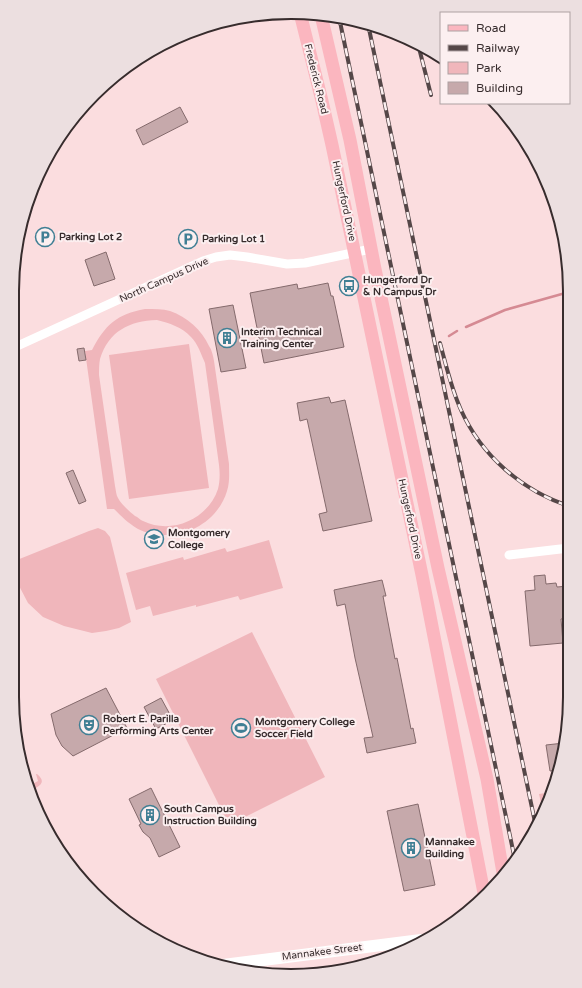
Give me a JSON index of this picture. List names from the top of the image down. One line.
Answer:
{"streets":{"main road":["Frederick Road","Hungerford Drive"],"street":["North Campus Drive","Mannakee Street"]},"crossings":[["Frederick Road","Hungerford Drive"],["Hungerford Drive","North Campus Drive"]],"places":{"parking":["Parking Lot 2","Parking Lot 1"],"bus stop":["Hungerford Dr & N Campus Dr"],"building":["Interim Technical Training Center","South Campus Instruction Building","Mannakee Building"],"school or university":["Montgomery College"],"theatre":["Robert E. Parilla Performing Arts Center"],"sports":["Montgomery College Soccer Field"]},"legend":["Road","Railway","Park","Building"]}
